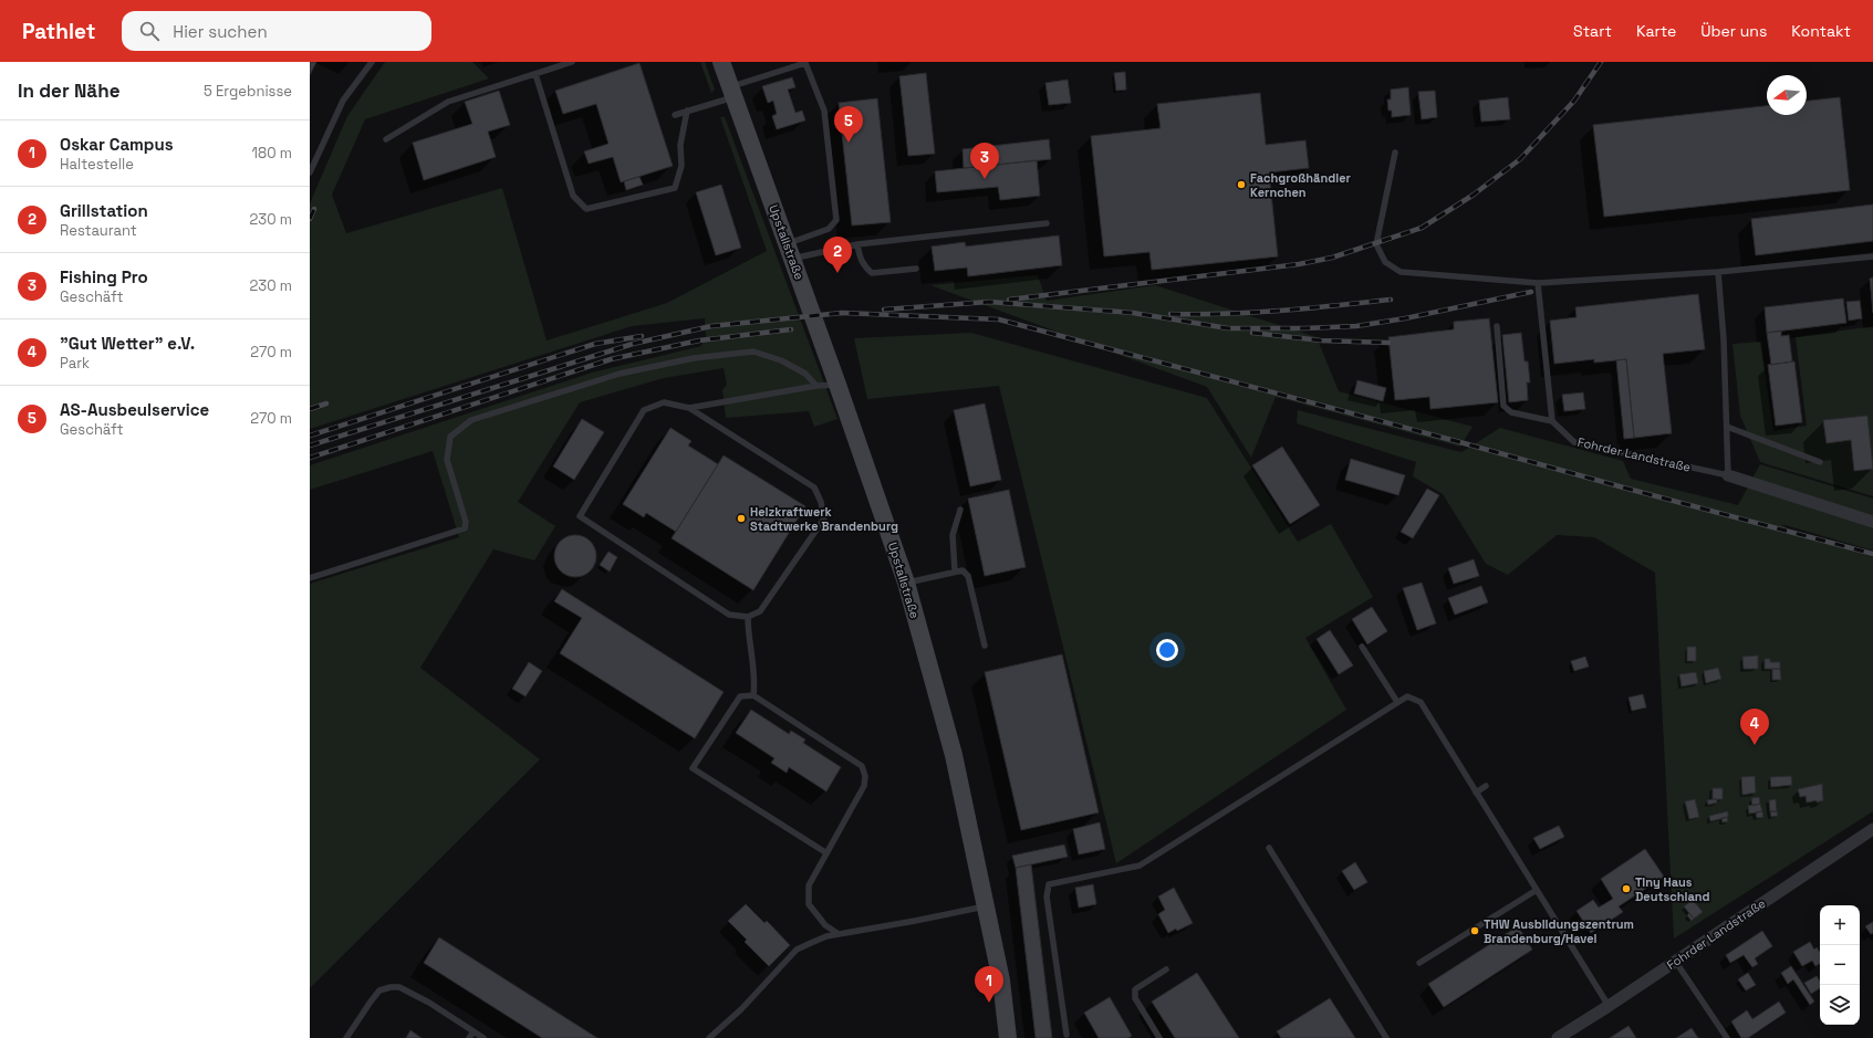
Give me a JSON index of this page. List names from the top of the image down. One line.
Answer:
{"streets":{"street":["Upstallstraße","Fohrder Landstraße"]},"places":["Fachgroßhändler Kernchen","Heizkraftwerk Stadtwerke Brandenburg","Tiny Haus Deutschland","THW Ausbildungszentrum Brandenburg/Havel"],"north":"left","page":{"header":"Pathlet","search":"Hier suchen","nav":["Start","Karte","Über uns","Kontakt"],"heading":["In der Nähe","5 Ergebnisse"],"pins":["5","3","2","4","1"],"list":[{"mark":"1","name":"Oskar Campus","note":"Haltestelle","value":"180 m"},{"mark":"2","name":"Grillstation","note":"Restaurant","value":"230 m"},{"mark":"3","name":"Fishing Pro","note":"Geschäft","value":"230 m"},{"mark":"4","name":"\"Gut Wetter\" e.V.","note":"Park","value":"270 m"},{"mark":"5","name":"AS-Ausbeulservice","note":"Geschäft","value":"270 m"}],"map_buttons":["+","−"]}}
